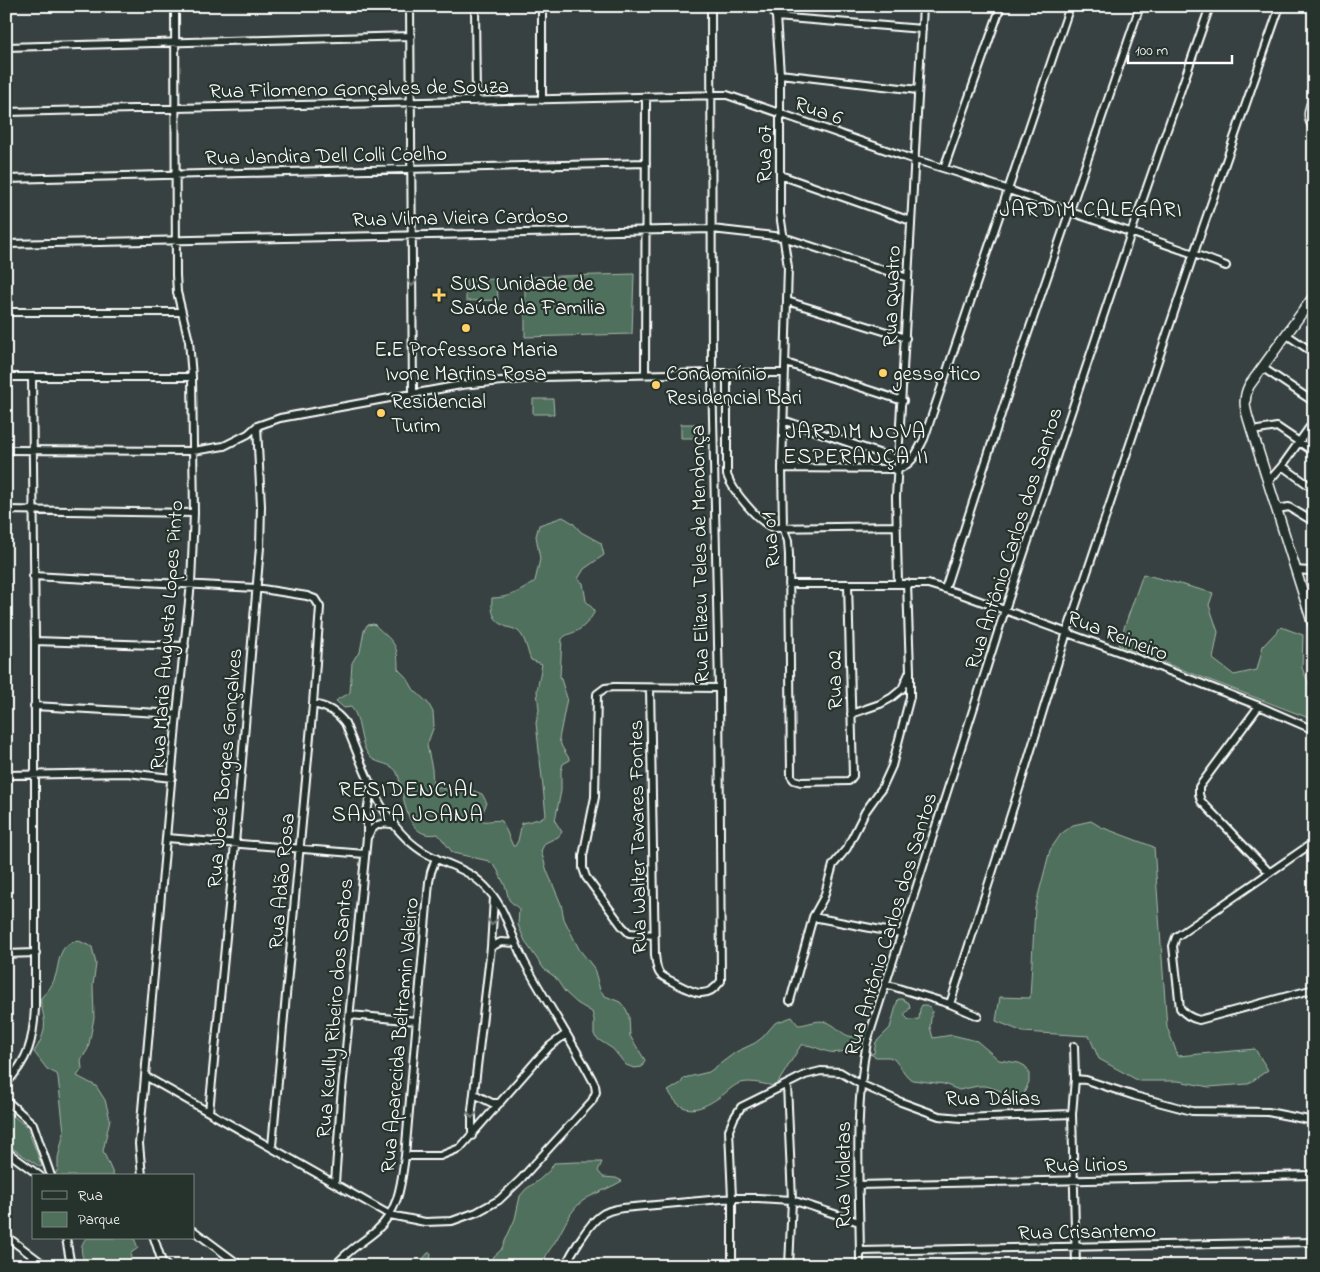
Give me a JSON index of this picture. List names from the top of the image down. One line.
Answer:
{"streets":{"street":["Rua Filomeno Gonçalves de Souza","Rua 6","Rua 07","Rua Jandira Dell Colli Coelho","Rua Vilma Vieira Cardoso","Rua Quatro","Rua Antônio Carlos dos Santos","Rua 01","Rua Elizeu Teles de Mendonça","Rua Maria Augusta Lopes Pinto","Rua Reineiro","Rua 02","Rua José Borges Gonçalves","Rua Walter Tavares Fontes","Rua Adão Rosa","Rua Keully Ribeiro dos Santos","Rua Aparecida Beltramin Valeiro","Rua Dálias","Rua Lirios","Rua Violetas","Rua Crisantemo"]},"crossings":[["Rua Filomeno Gonçalves de Souza","Rua 6"],["Rua Filomeno Gonçalves de Souza","Rua Elizeu Teles de Mendonça"],["Rua Filomeno Gonçalves de Souza","Rua Maria Augusta Lopes Pinto"],["Rua 6","Rua 07"],["Rua 6","Rua Quatro"],["Rua 6","Rua Antônio Carlos dos Santos"],["Rua 6","Rua Elizeu Teles de Mendonça"],["Rua 07","Rua Vilma Vieira Cardoso"],["Rua 07","Rua 01"],["Rua Jandira Dell Colli Coelho","Rua Maria Augusta Lopes Pinto"],["Rua Vilma Vieira Cardoso","Rua Quatro"],["Rua Vilma Vieira Cardoso","Rua Elizeu Teles de Mendonça"],["Rua Vilma Vieira Cardoso","Rua Maria Augusta Lopes Pinto"],["Rua Quatro","Rua Reineiro"],["Rua Antônio Carlos dos Santos","Rua Reineiro"],["Rua Antônio Carlos dos Santos","Rua Dálias"],["Rua Antônio Carlos dos Santos","Rua Violetas"],["Rua 01","Rua Reineiro"],["Rua 01","Rua 02"],["Rua Elizeu Teles de Mendonça","Rua Walter Tavares Fontes"],["Rua Reineiro","Rua 02"],["Rua José Borges Gonçalves","Rua Adão Rosa"],["Rua Dálias","Rua Violetas"],["Rua Lirios","Rua Violetas"],["Rua Violetas","Rua Crisantemo"]],"districts":["JARDIM CALEGARI","JARDIM NOVA ESPERANÇA II","RESIDENCIAL SANTA JOANA"],"places":{"health":["SUS Unidade de Saúde da Familia"],"other":["E.E Professora Maria Ivone Martins Rosa","gesso tico","Condomínio Residencial Bari","Residencial Turim"]},"legend":["Rua","Parque"],"scale_bar":"100 m"}
